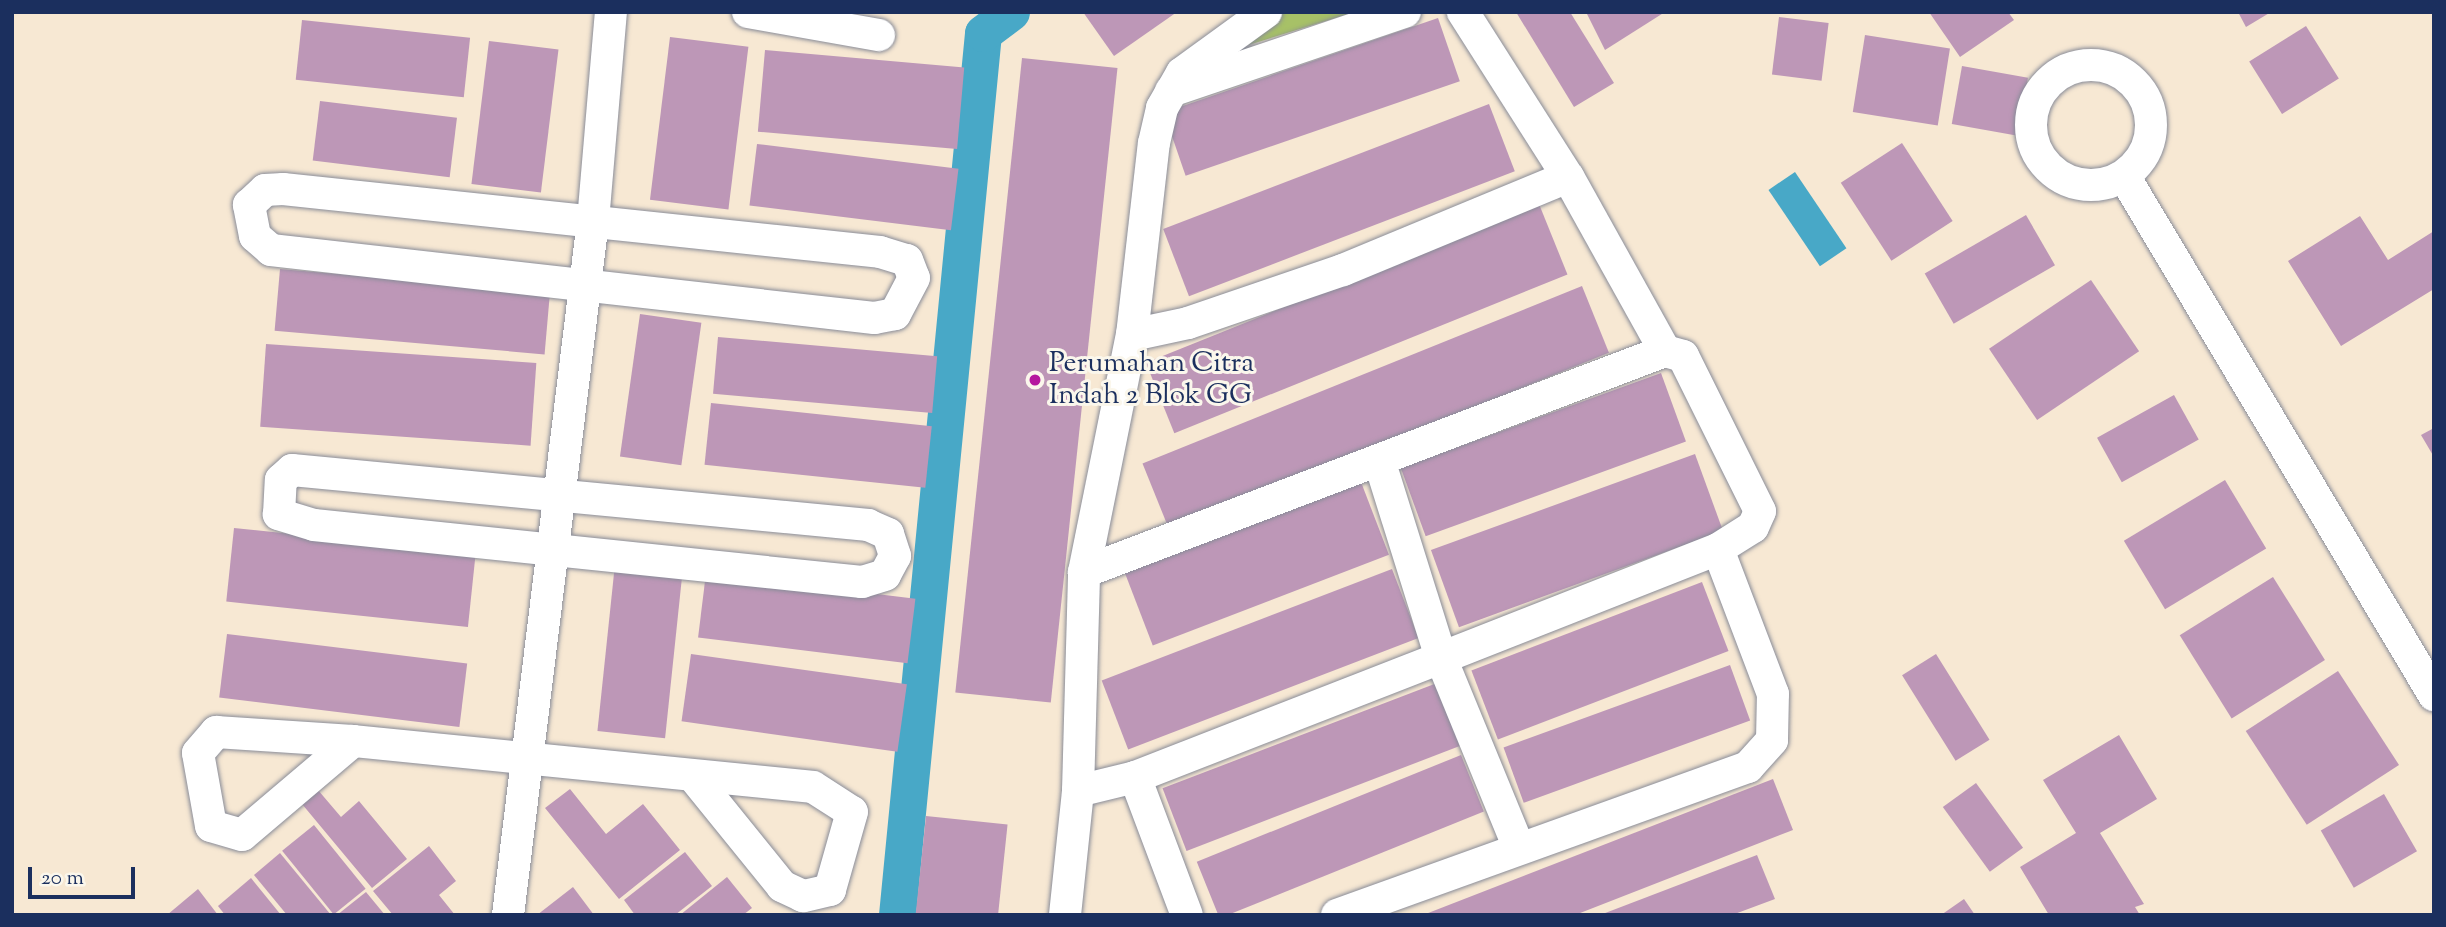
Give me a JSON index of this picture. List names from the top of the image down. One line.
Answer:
{"places":["Perumahan Citra Indah 2 Blok GG"],"scale_bar":"20 m"}
